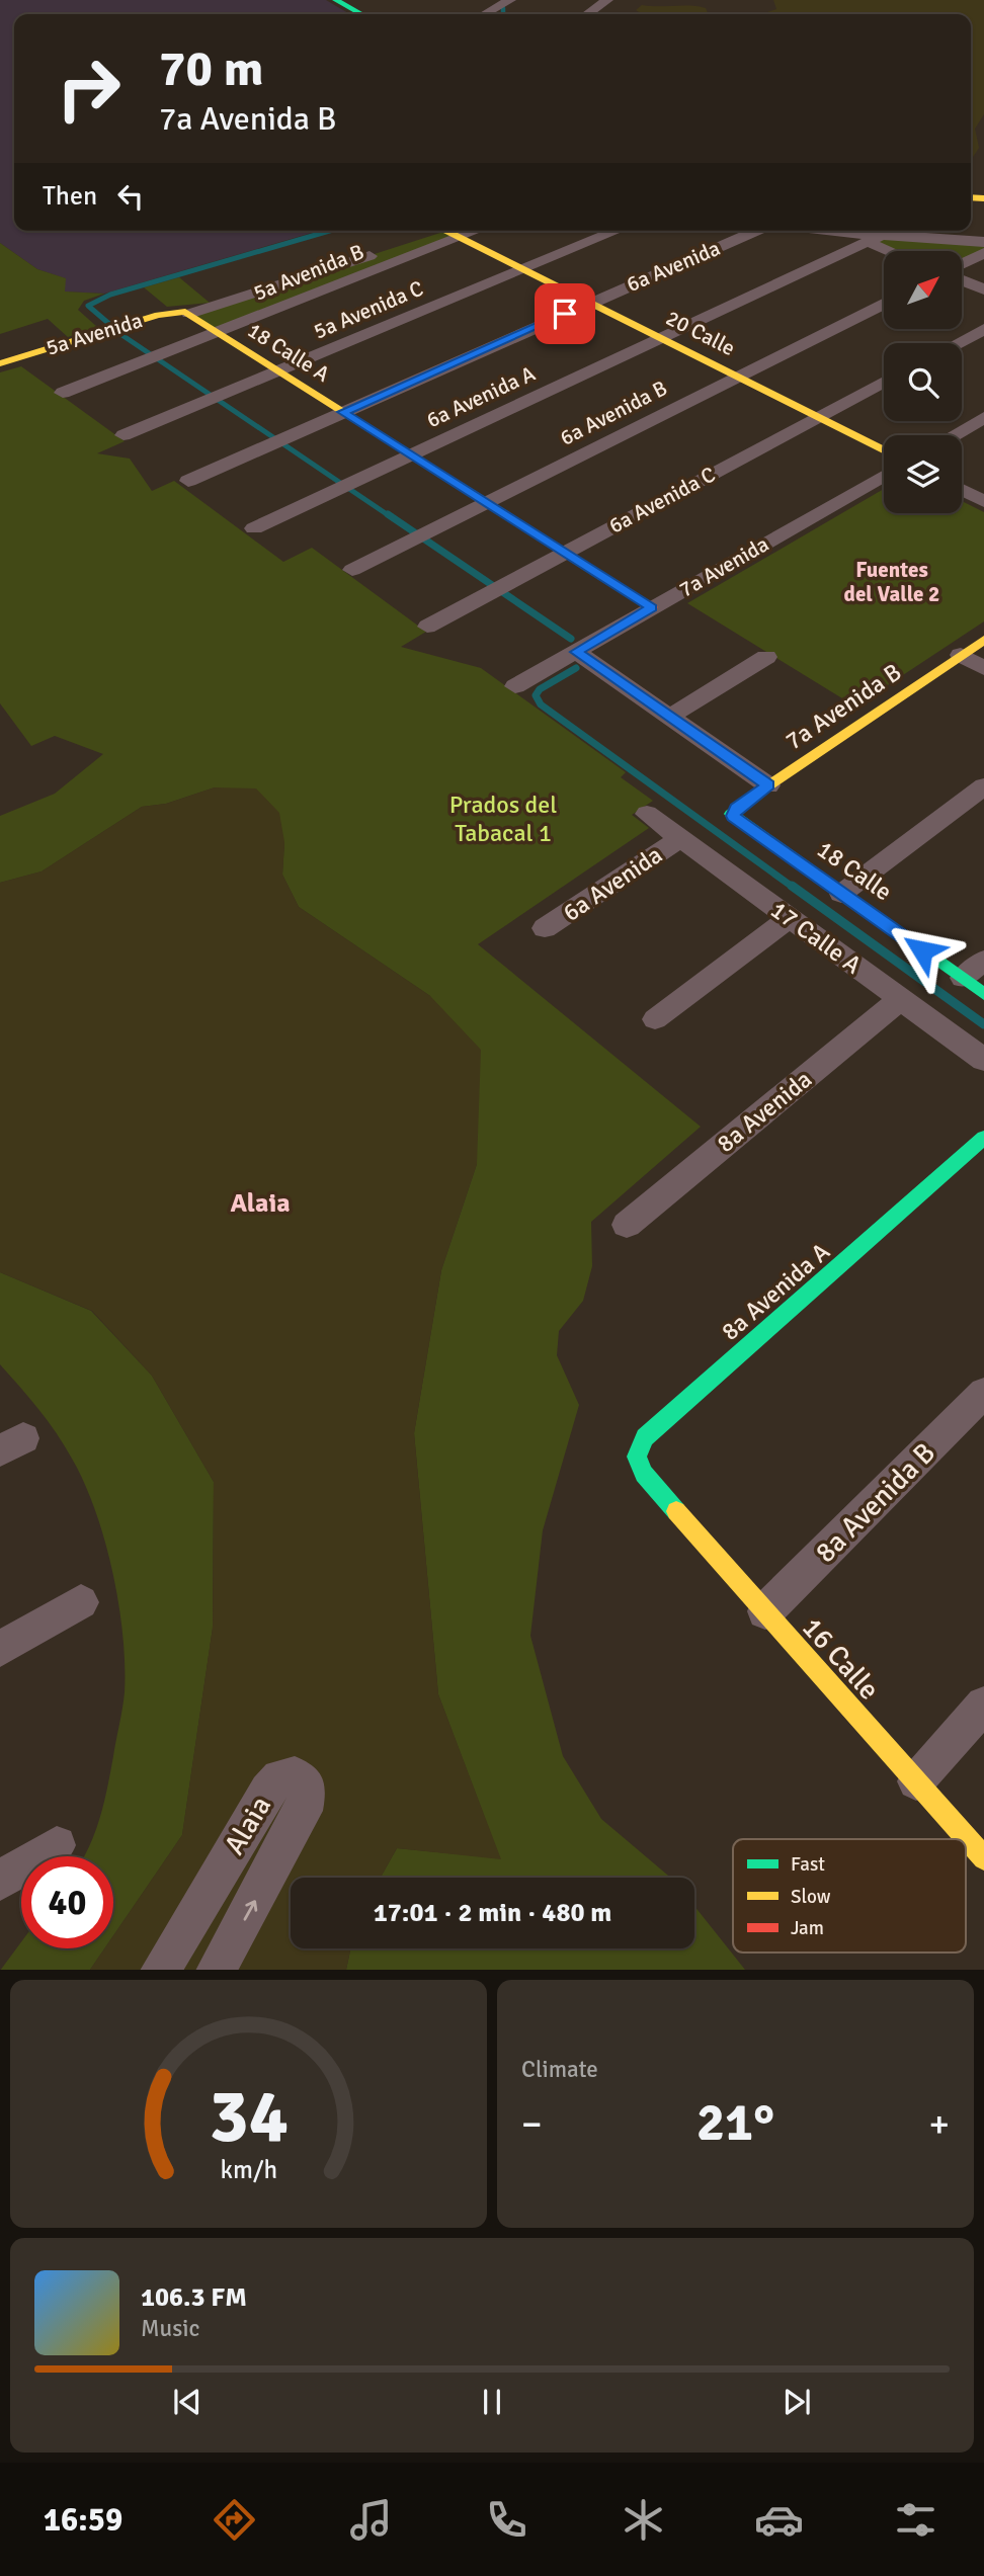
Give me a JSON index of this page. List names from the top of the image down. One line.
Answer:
{"streets":{"street":["6a Avenida","5a Avenida B","5a Avenida C","20 Calle","5a Avenida","18 Calle A","6a Avenida A","6a Avenida B","6a Avenida C","7a Avenida","7a Avenida B","18 Calle","17 Calle A","8a Avenida","8a Avenida A","8a Avenida B","16 Calle","Alaia"]},"crossings":[["6a Avenida","20 Calle"],["6a Avenida","18 Calle A"],["6a Avenida","17 Calle A"],["5a Avenida B","20 Calle"],["5a Avenida B","18 Calle A"],["5a Avenida C","20 Calle"],["5a Avenida C","18 Calle A"],["20 Calle","6a Avenida A"],["20 Calle","6a Avenida B"],["20 Calle","6a Avenida C"],["5a Avenida","18 Calle A"],["18 Calle A","6a Avenida A"],["18 Calle A","6a Avenida B"],["18 Calle A","6a Avenida C"],["18 Calle A","7a Avenida"],["7a Avenida B","18 Calle"],["17 Calle A","8a Avenida"],["8a Avenida A","16 Calle"],["8a Avenida B","16 Calle"]],"districts":["Fuentes del Valle 2","Alaia"],"parks":["Prados del Tabacal 1"],"legend":["Fast","Slow","Jam"],"north":"top right","page":{"turn":["70 m","7a Avenida B"],"then":"Then","limit":"40","trip":"17:01 · 2 min · 480 m","tile":"Climate","heat":["−","21°","+"],"song":["106.3 FM","Music"],"tabs":"16:59","gauge":["34","km/h"]}}
